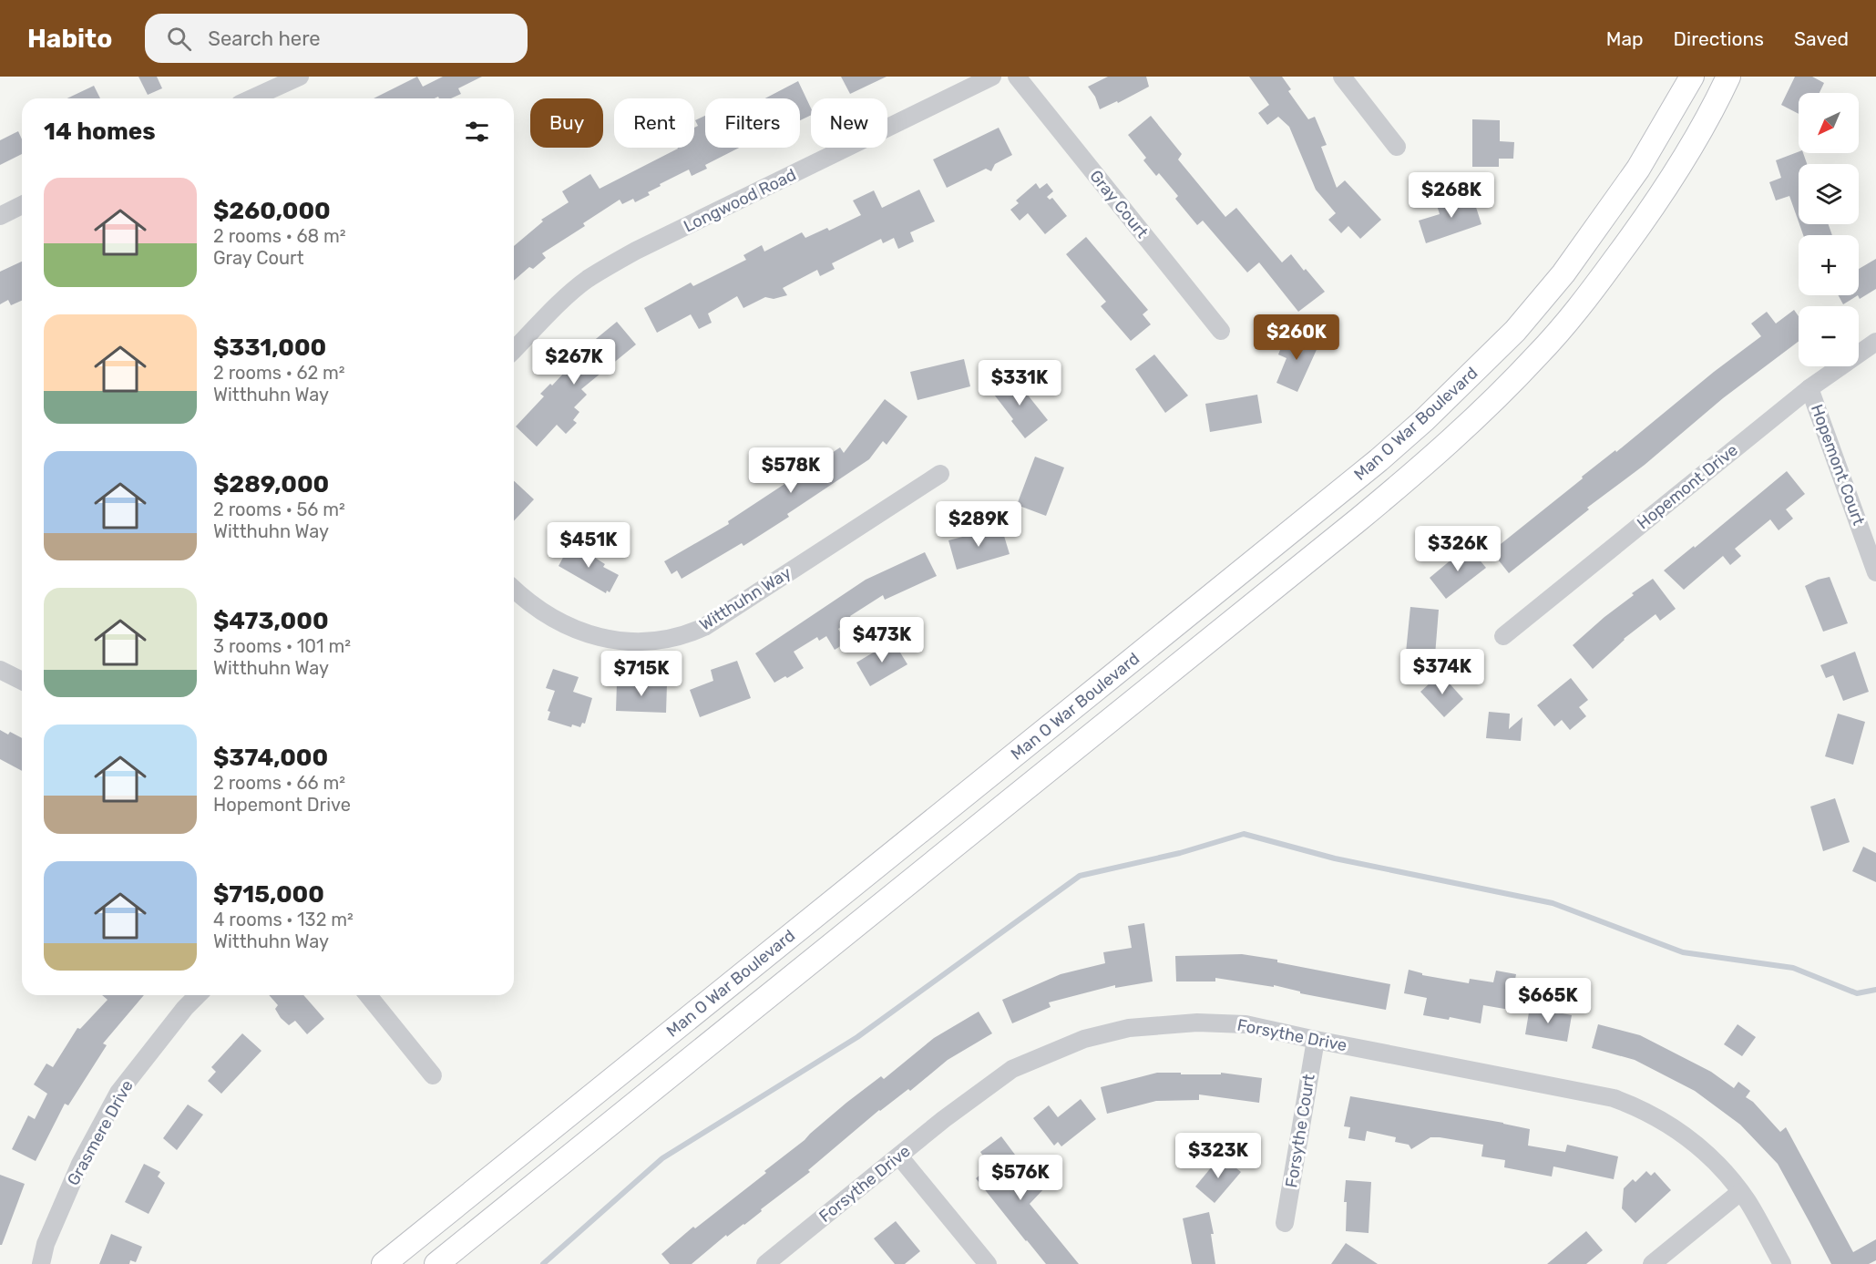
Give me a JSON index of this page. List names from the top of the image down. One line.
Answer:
{"streets":{"main road":["Man O War Boulevard"],"street":["Longwood Road","Gray Court","Hopemont Court","Hopemont Drive","Witthuhn Way","Forsythe Drive","Forsythe Court","Grasmere Drive"]},"crossings":[["Hopemont Court","Hopemont Drive"],["Forsythe Drive","Forsythe Court"]],"north":"bottom left","page":{"header":"Habito","search":"Search here","nav":["Map","Directions","Saved"],"map_buttons":["+","−"],"chip":["Buy","Rent","Filters","New"],"heading":"14 homes","list":[{"name":"$260,000","note":"2 rooms · 68 m² · Gray Court"},{"name":"$331,000","note":"2 rooms · 62 m² · Witthuhn Way"},{"name":"$289,000","note":"2 rooms · 56 m² · Witthuhn Way"},{"name":"$473,000","note":"3 rooms · 101 m² · Witthuhn Way"},{"name":"$374,000","note":"2 rooms · 66 m² · Hopemont Drive"},{"name":"$715,000","note":"4 rooms · 132 m² · Witthuhn Way"}],"price":["$268K","$260K","$267K","$331K","$578K","$289K","$451K","$326K","$473K","$374K","$715K","$665K","$323K","$576K"]}}
